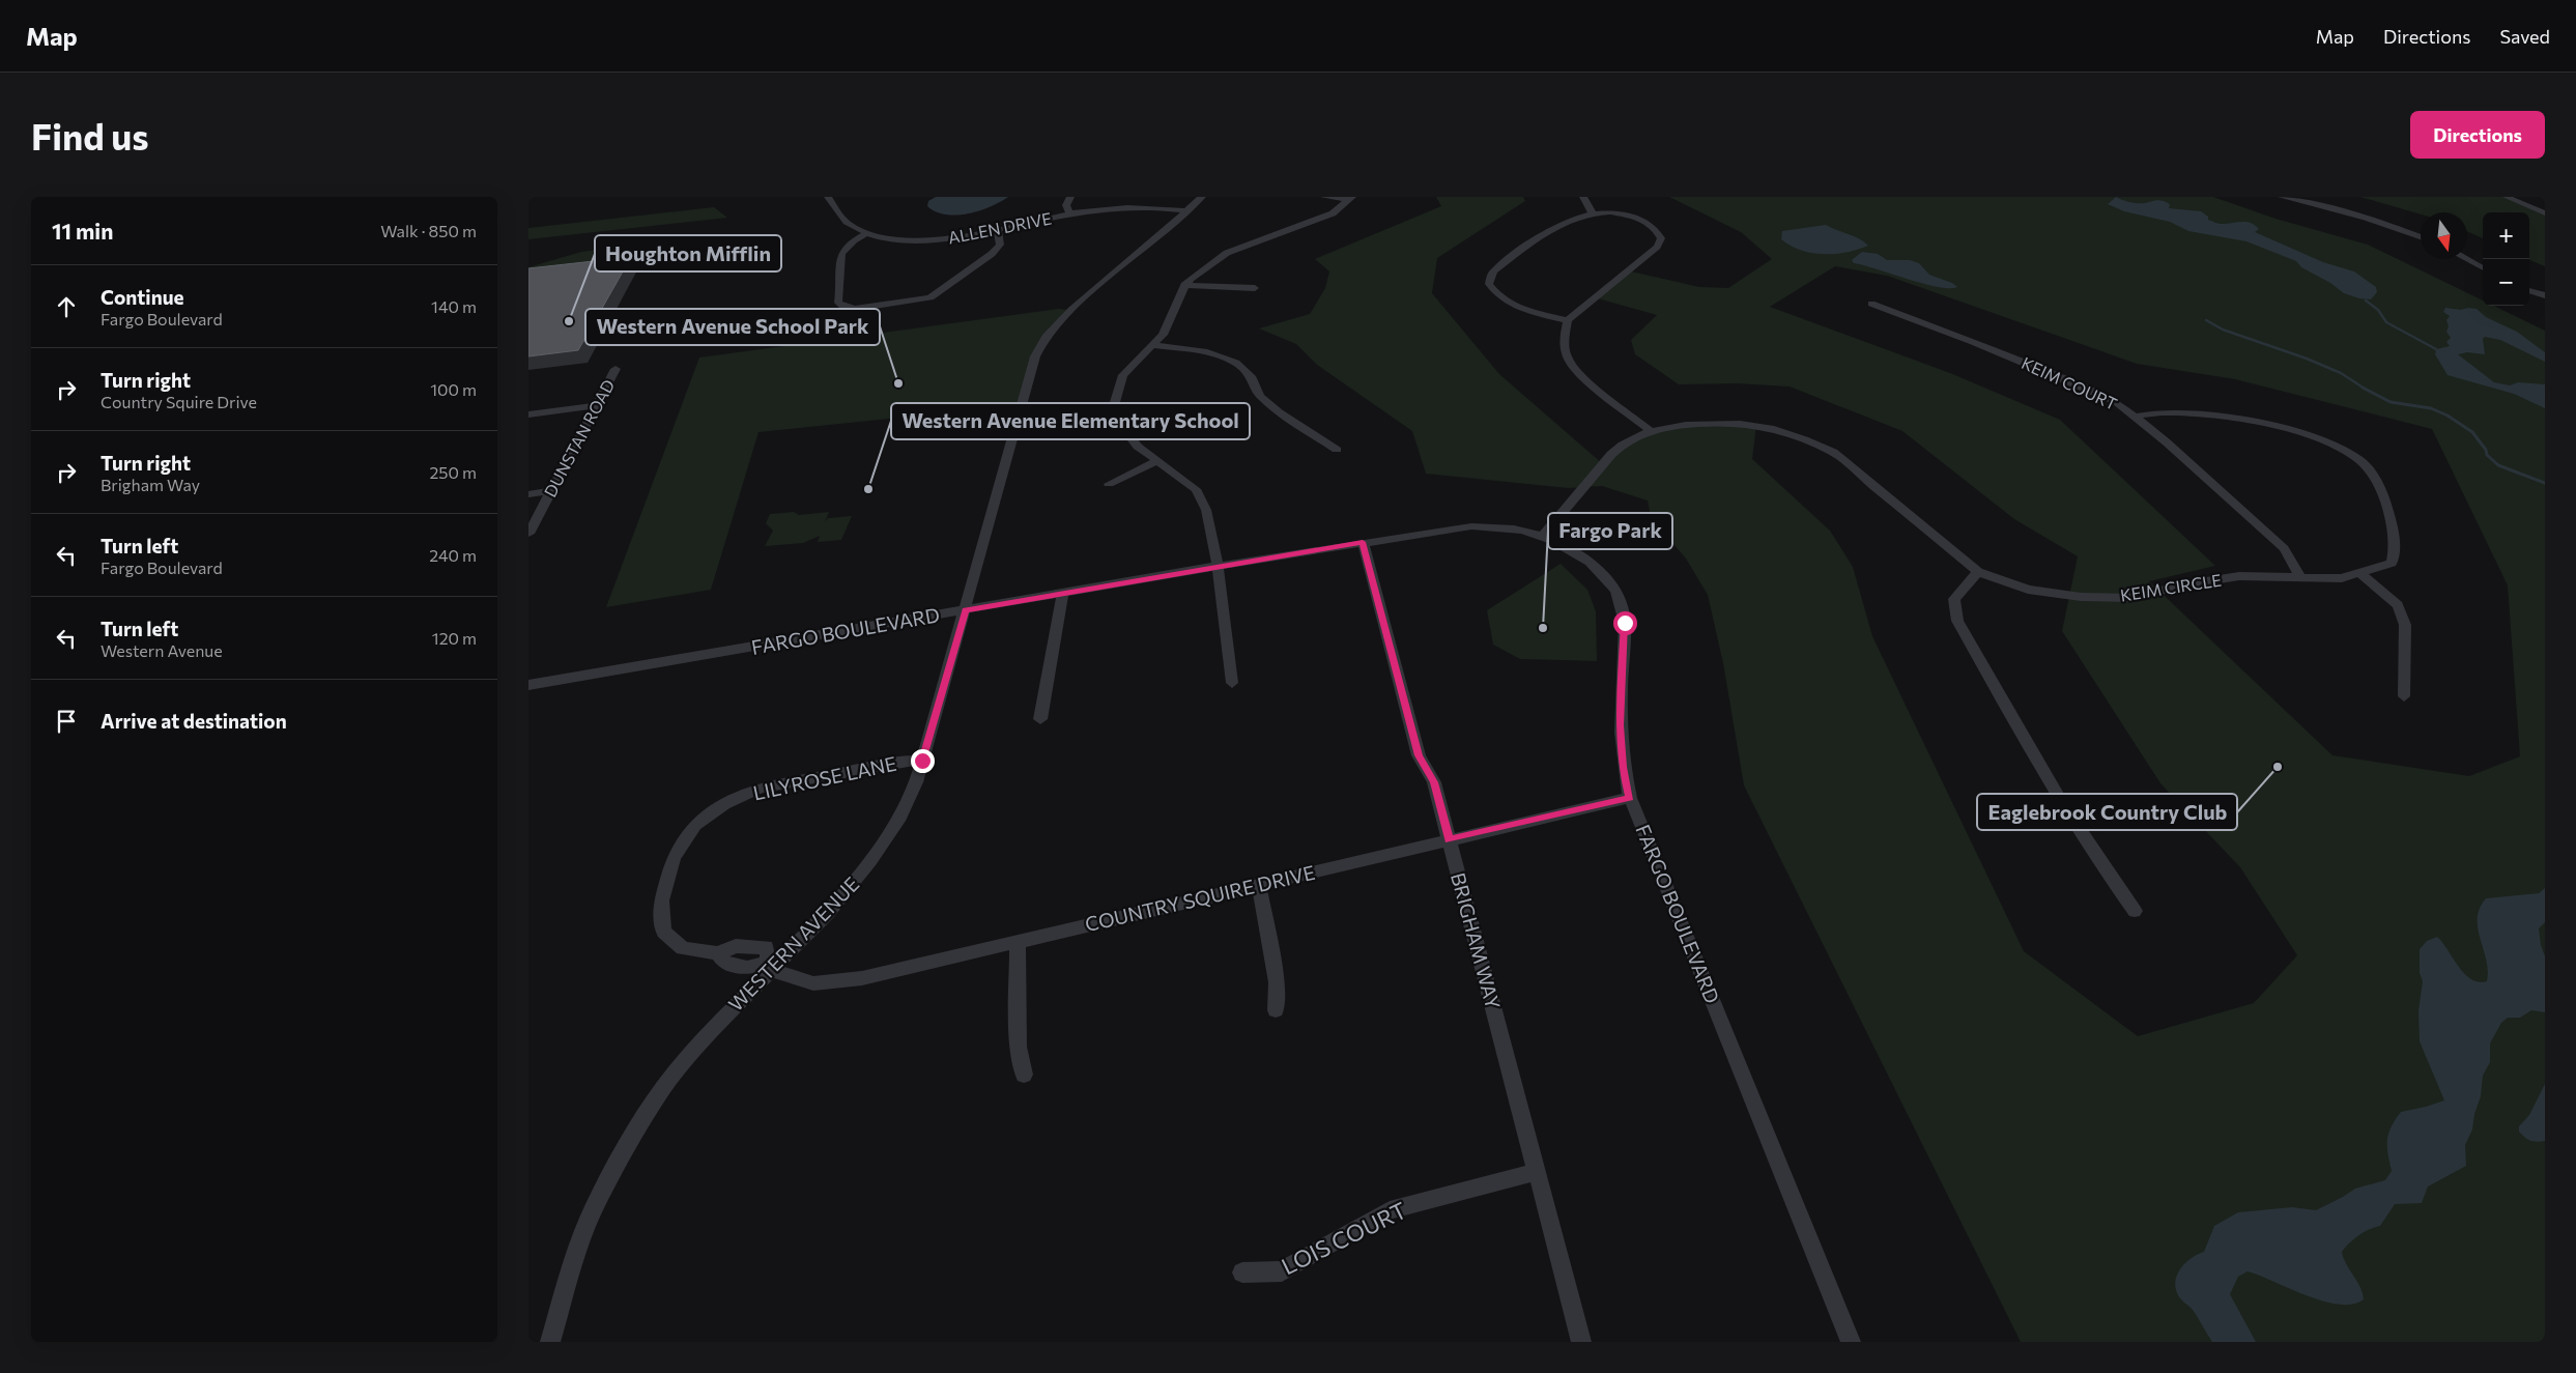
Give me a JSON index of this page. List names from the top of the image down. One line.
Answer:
{"streets":{"street":["ALLEN DRIVE","KEIM COURT","DUNSTAN ROAD","KEIM CIRCLE","FARGO BOULEVARD","LILYROSE LANE","COUNTRY SQUIRE DRIVE","BRIGHAM WAY","WESTERN AVENUE","LOIS COURT"]},"crossings":[["ALLEN DRIVE","WESTERN AVENUE"],["KEIM COURT","KEIM CIRCLE"],["KEIM CIRCLE","FARGO BOULEVARD"],["FARGO BOULEVARD","COUNTRY SQUIRE DRIVE"],["FARGO BOULEVARD","BRIGHAM WAY"],["FARGO BOULEVARD","WESTERN AVENUE"],["LILYROSE LANE","WESTERN AVENUE"],["COUNTRY SQUIRE DRIVE","BRIGHAM WAY"],["COUNTRY SQUIRE DRIVE","WESTERN AVENUE"],["BRIGHAM WAY","LOIS COURT"]],"places":["Houghton Mifflin","Western Avenue School Park","Western Avenue Elementary School","Fargo Park","Eaglebrook Country Club"],"north":"bottom","page":{"header":"Map","nav":["Map","Directions","Saved"],"buttons":"Directions","title":"Find us","heading":["11 min","Walk · 850 m"],"map_buttons":["+","−"],"list":[["Continue","Fargo Boulevard","140 m"],["Turn right","Country Squire Drive","100 m"],["Turn right","Brigham Way","250 m"],["Turn left","Fargo Boulevard","240 m"],["Turn left","Western Avenue","120 m"],"Arrive at destination"]}}
